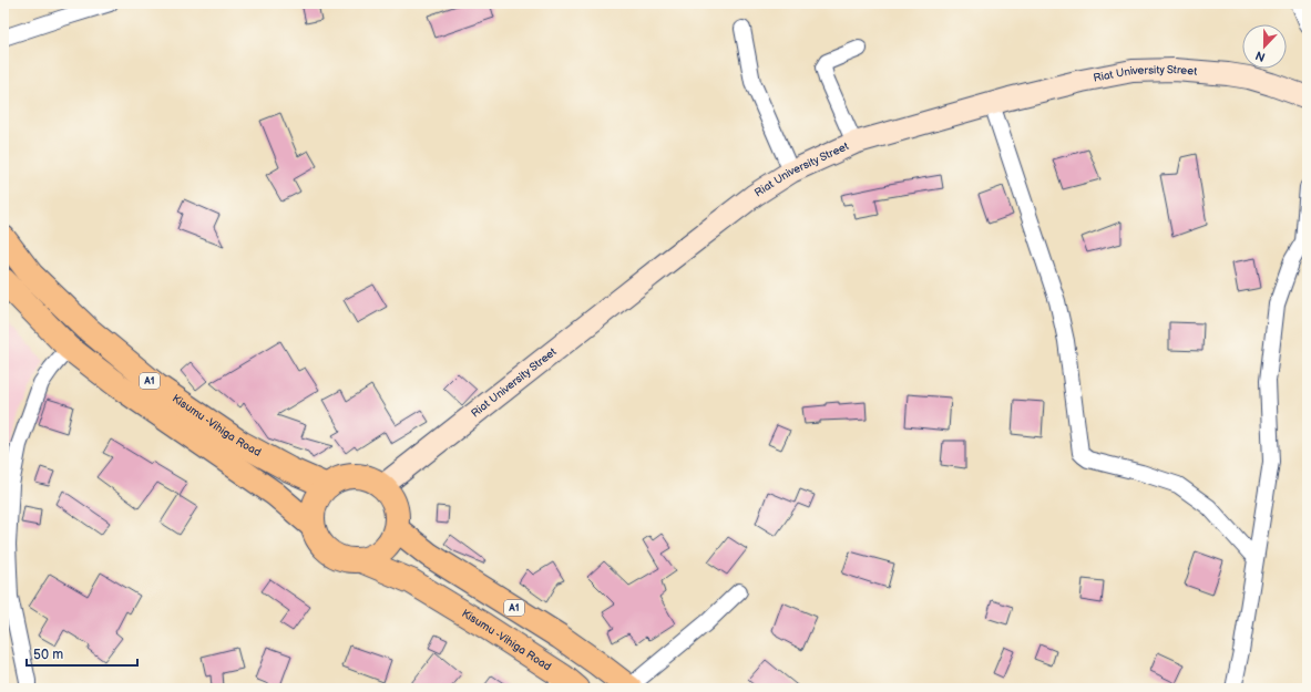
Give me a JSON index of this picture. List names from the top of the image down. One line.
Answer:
{"streets":{"highway":["A1","Kisumu -Vihiga Road"],"street":["Riat University Street"]},"crossings":[["Riat University Street","A1"],["Riat University Street","Kisumu -Vihiga Road"],["A1","Kisumu -Vihiga Road"]],"scale_bar":"50 m","north":"bottom"}
